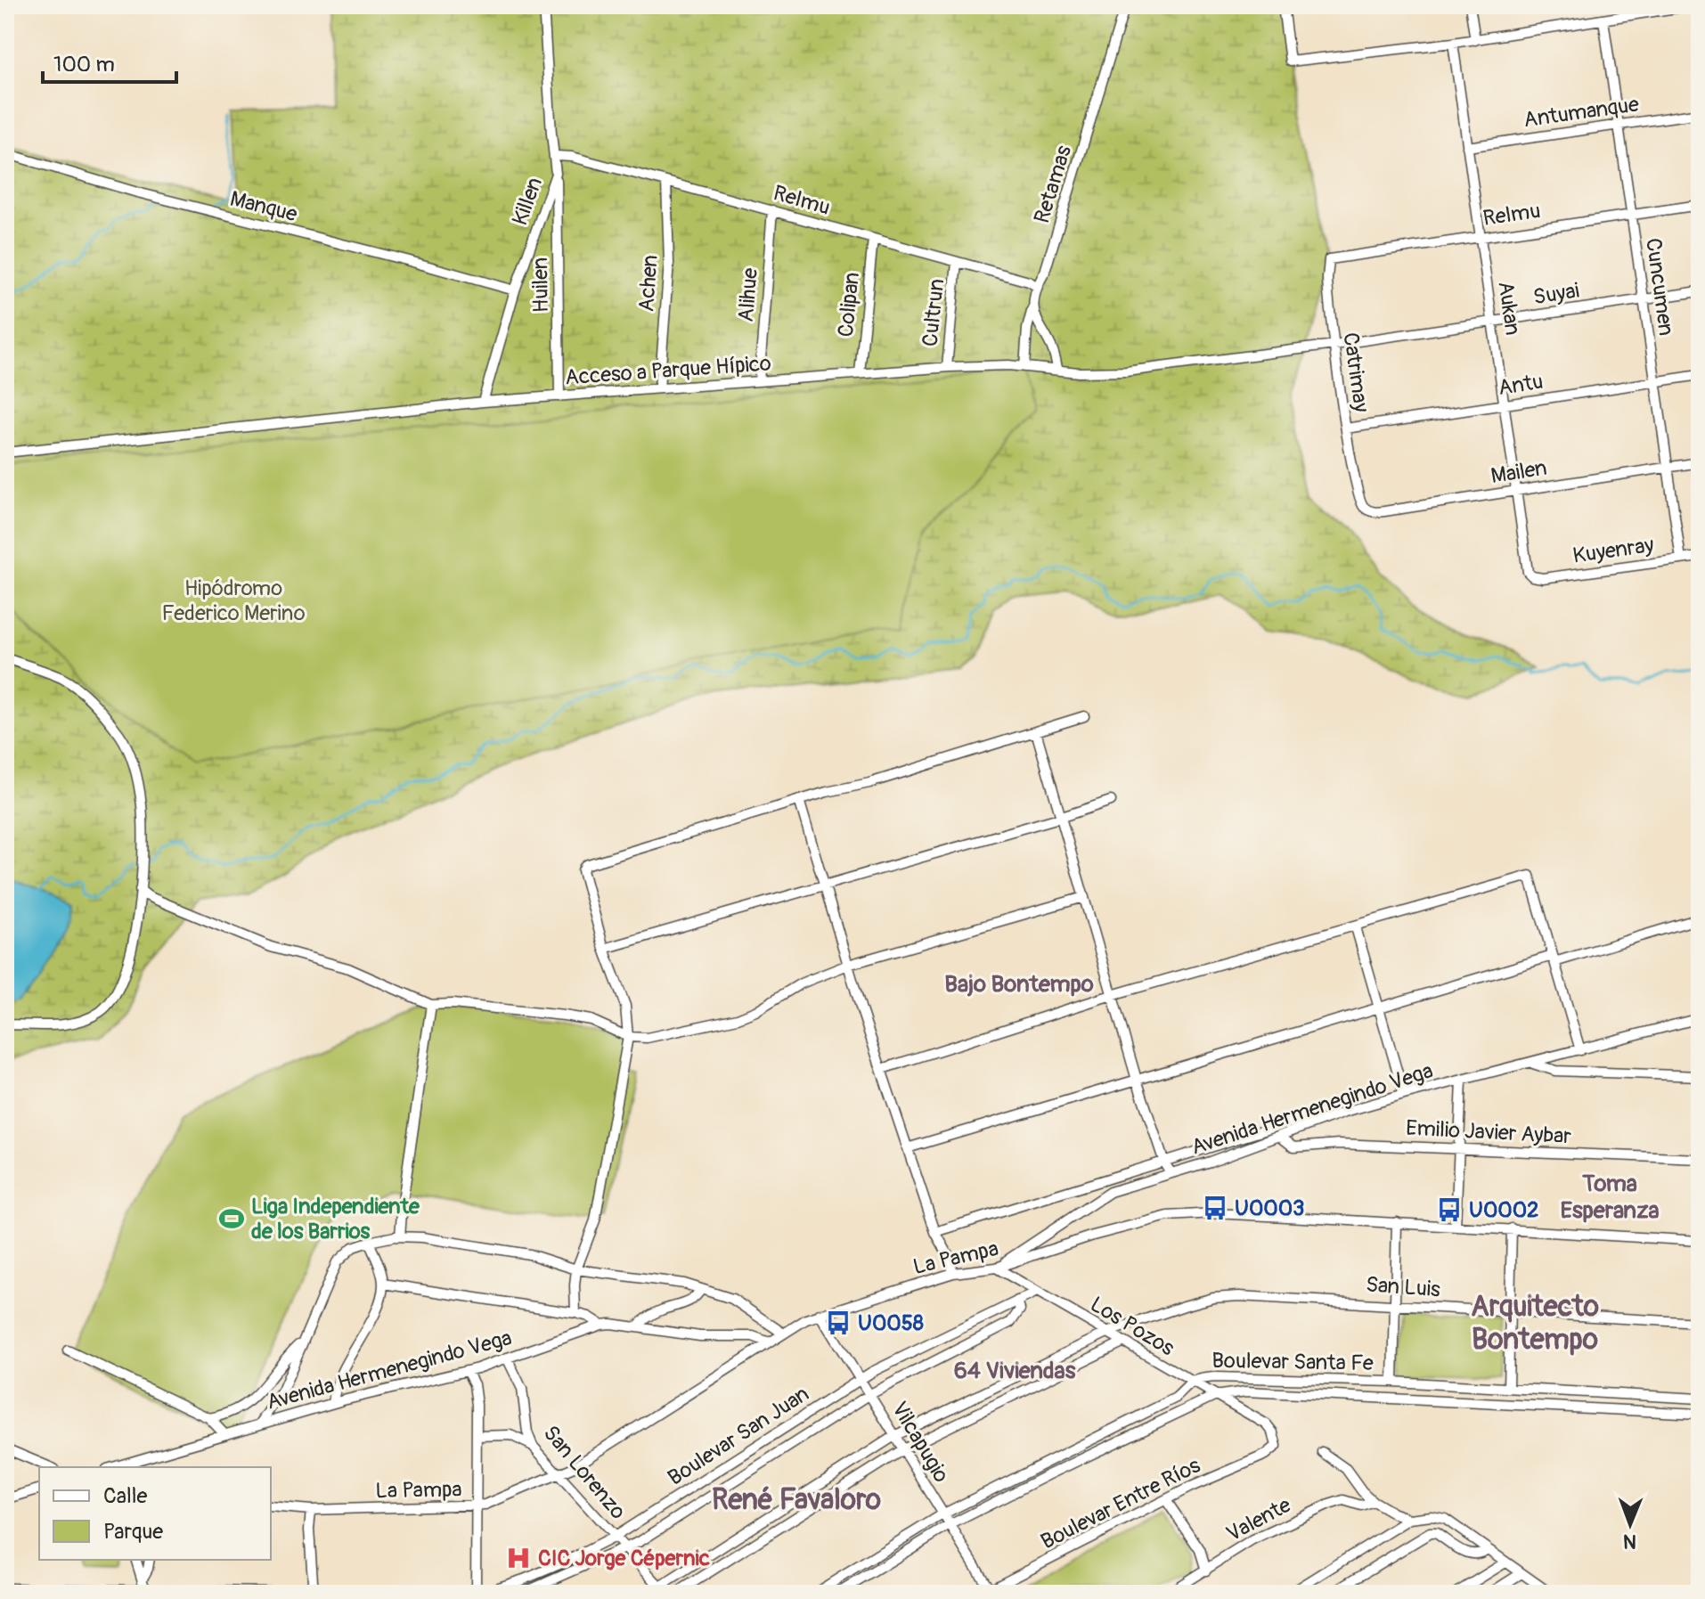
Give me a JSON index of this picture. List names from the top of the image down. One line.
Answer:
{"streets":{"street":["Antumanque","Retamas","Relmu","Killen","Manque","Achen","Huilen","Cuncumen","Suyai","Alihue","Colipan","Aukan","Cultrun","Acceso a Parque Hípico","Catrimay","Antu","Mailen","Kuyenray","Avenida Hermenegindo Vega","Emilio Javier Aybar","La Pampa","San Luis","Los Pozos","Boulevar Santa Fe","Boulevar San Juan","Vilcapugio","San Lorenzo","Boulevar Entre Ríos","Valente"]},"crossings":[["Antumanque","Cuncumen"],["Antumanque","Aukan"],["Retamas","Relmu"],["Retamas","Acceso a Parque Hípico"],["Relmu","Killen"],["Relmu","Achen"],["Relmu","Cuncumen"],["Relmu","Alihue"],["Relmu","Colipan"],["Relmu","Aukan"],["Relmu","Cultrun"],["Relmu","Catrimay"],["Killen","Manque"],["Killen","Huilen"],["Killen","Acceso a Parque Hípico"],["Achen","Acceso a Parque Hípico"],["Huilen","Acceso a Parque Hípico"],["Cuncumen","Suyai"],["Cuncumen","Antu"],["Cuncumen","Mailen"],["Cuncumen","Kuyenray"],["Suyai","Aukan"],["Suyai","Acceso a Parque Hípico"],["Suyai","Catrimay"],["Alihue","Acceso a Parque Hípico"],["Colipan","Acceso a Parque Hípico"],["Aukan","Antu"],["Aukan","Mailen"],["Aukan","Kuyenray"],["Cultrun","Acceso a Parque Hípico"],["Acceso a Parque Hípico","Catrimay"],["Catrimay","Antu"],["Catrimay","Mailen"],["Avenida Hermenegindo Vega","Emilio Javier Aybar"],["Avenida Hermenegindo Vega","La Pampa"],["Avenida Hermenegindo Vega","Los Pozos"],["Avenida Hermenegindo Vega","San Lorenzo"],["La Pampa","Los Pozos"],["La Pampa","Vilcapugio"],["La Pampa","San Lorenzo"],["San Luis","Los Pozos"],["San Luis","Vilcapugio"],["San Luis","San Lorenzo"],["Los Pozos","Boulevar Santa Fe"],["Los Pozos","Boulevar San Juan"],["Los Pozos","Boulevar Entre Ríos"],["Boulevar Santa Fe","Vilcapugio"],["Boulevar San Juan","Vilcapugio"],["Boulevar San Juan","San Lorenzo"],["Vilcapugio","Boulevar Entre Ríos"]],"districts":["Bajo Bontempo","Toma Esperanza","Arquitecto Bontempo","64 Viviendas","René Favaloro"],"parks":["Hipódromo Federico Merino"],"places":{"bus stop":["U0003","U0002","U0058"],"sports":["Liga Independiente de los Barrios"],"hospital":["CIC Jorge Cépernic"]},"legend":["Calle","Parque"],"scale_bar":"100 m","north":"bottom"}
